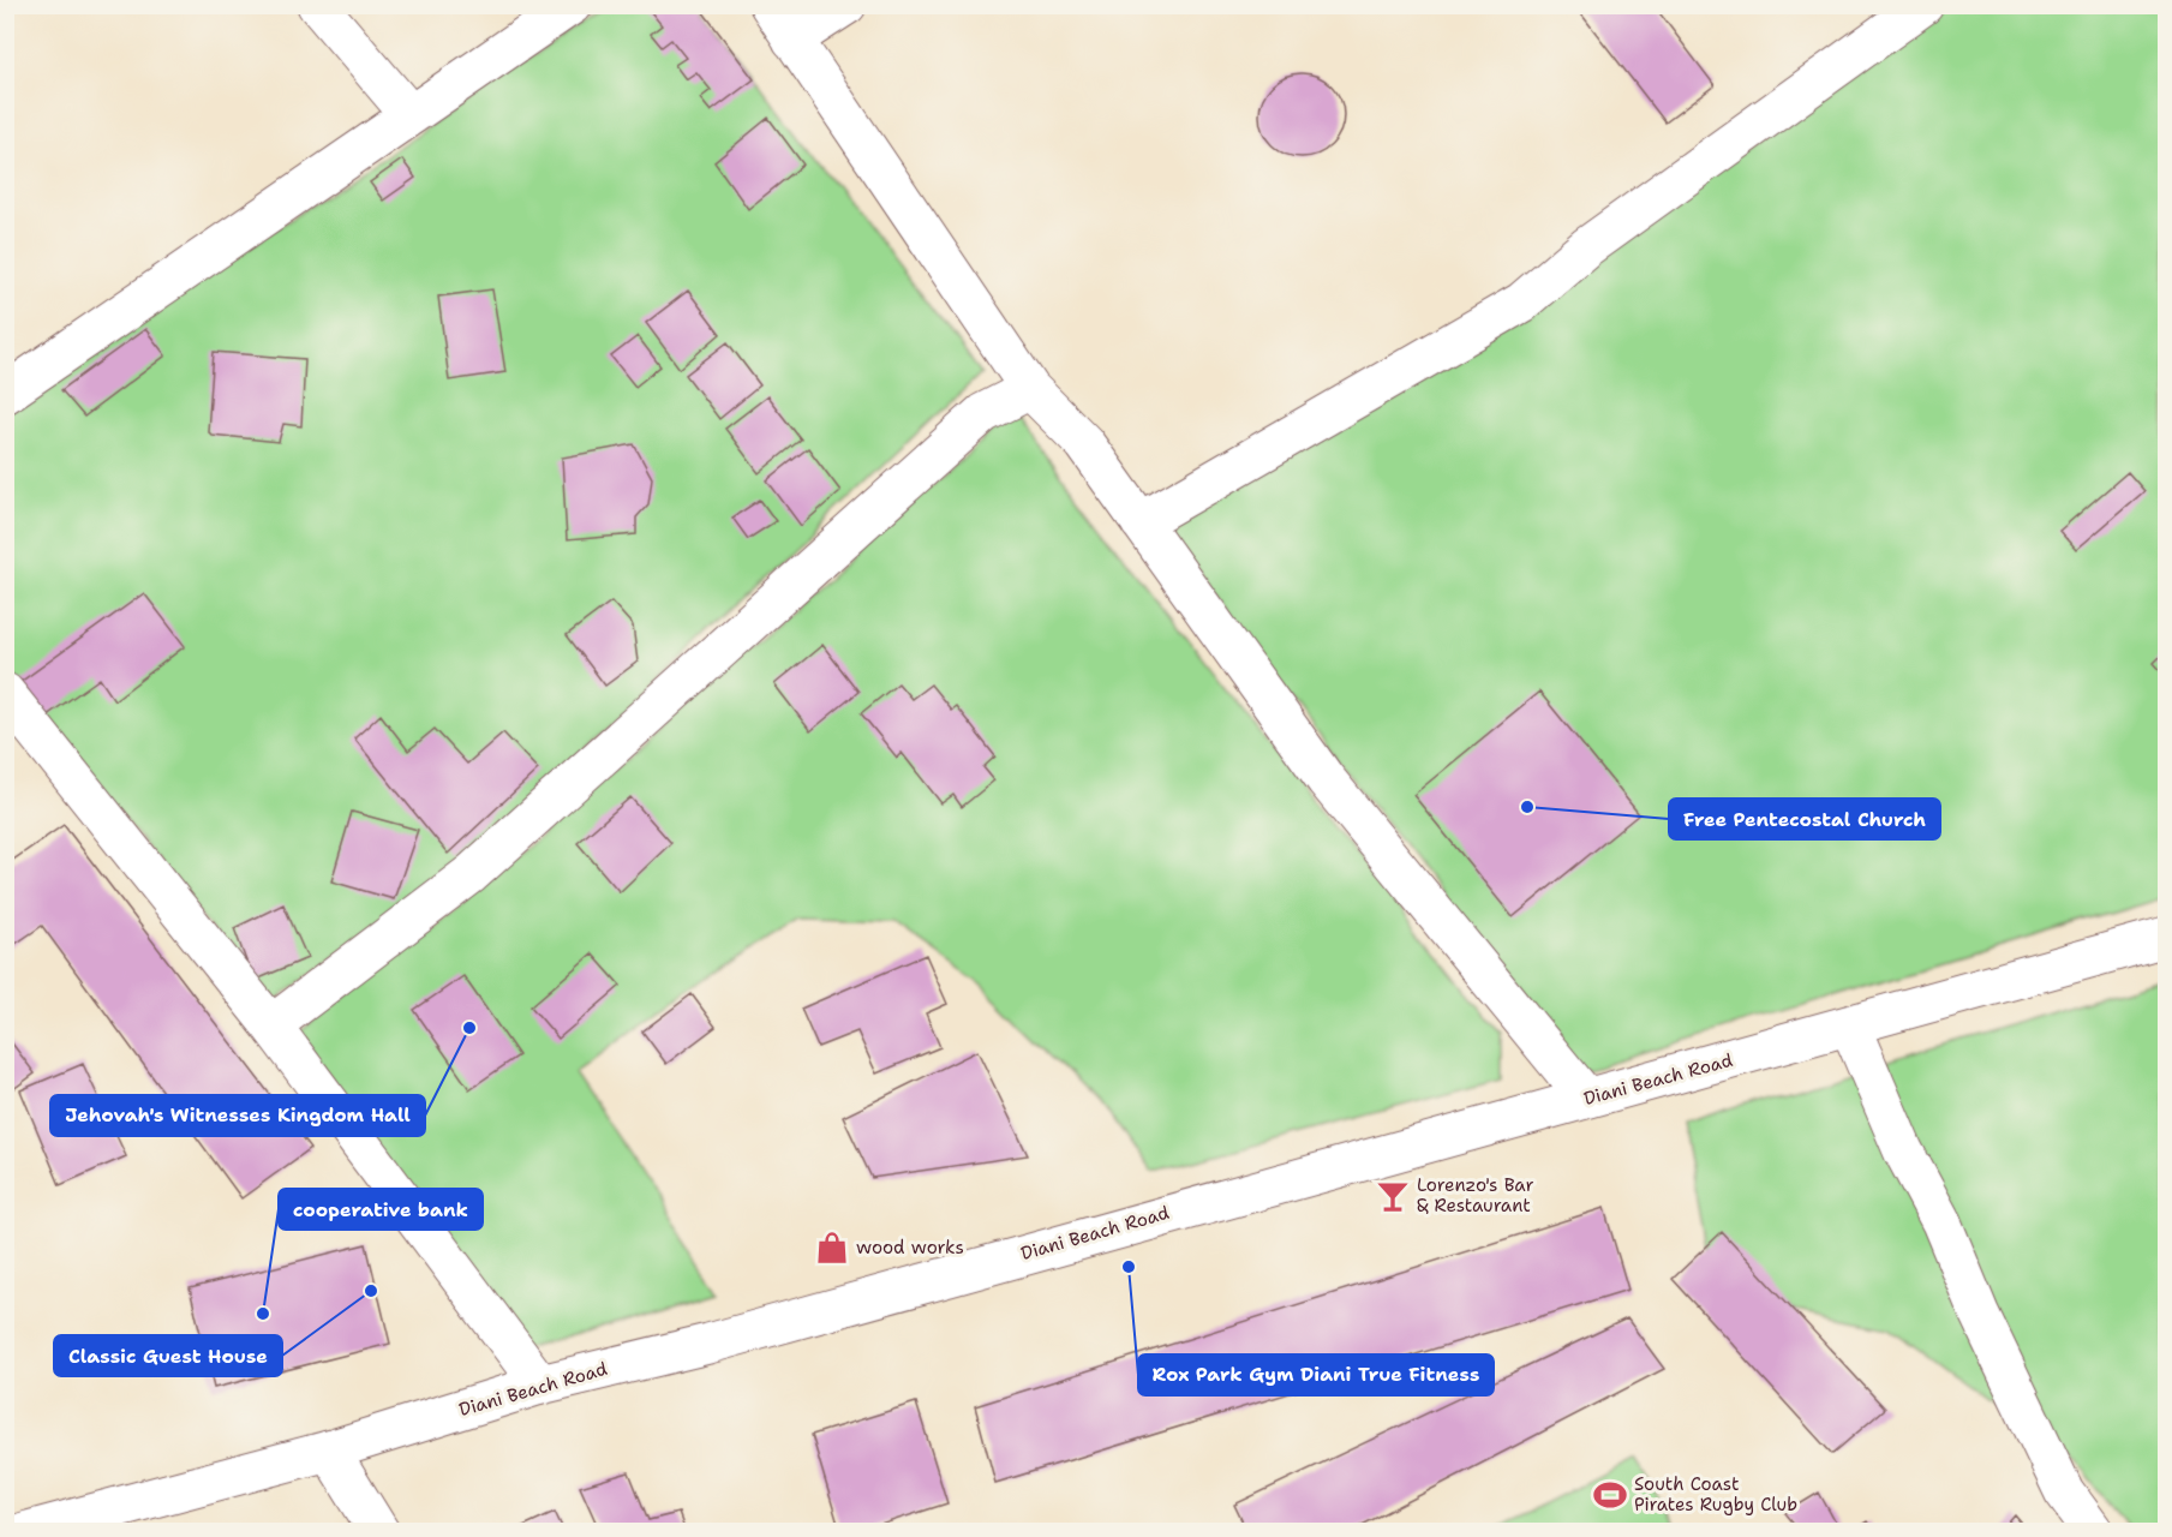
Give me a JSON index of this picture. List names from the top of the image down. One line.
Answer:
{"streets":{"street":["Diani Beach Road"]},"places":{"other":["Free Pentecostal Church","Jehovah's Witnesses Kingdom Hall","Rox Park Gym Diani True Fitness","Classic Guest House","cooperative bank"],"bar":["Lorenzo's Bar & Restaurant"],"shop":["wood works"],"sports":["South Coast Pirates Rugby Club"]}}
